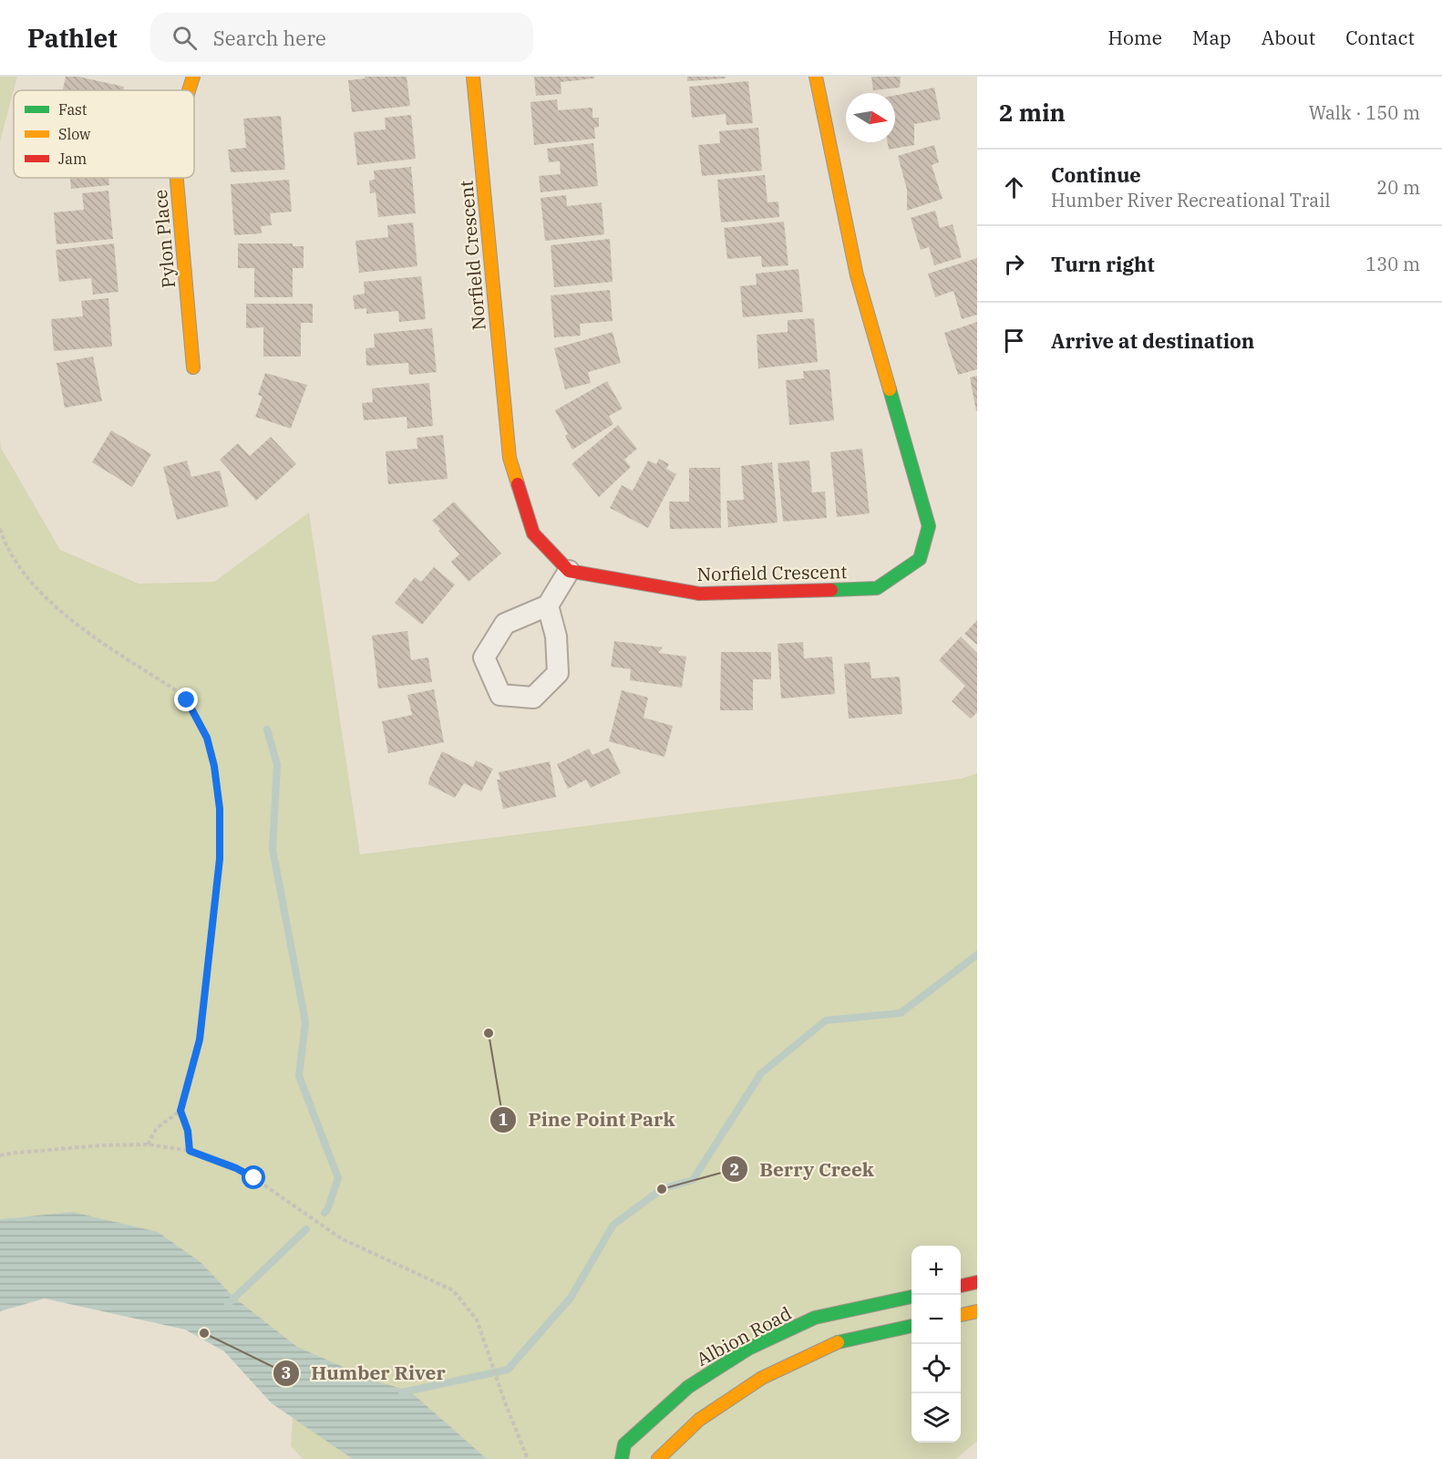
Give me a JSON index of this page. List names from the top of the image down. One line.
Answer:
{"streets":{"street":["Pylon Place","Norfield Crescent","Albion Road"]},"places":["Pine Point Park","Berry Creek","Humber River"],"legend":["Fast","Slow","Jam"],"north":"right","page":{"header":"Pathlet","search":"Search here","nav":["Home","Map","About","Contact"],"heading":["2 min","Walk · 150 m"],"list":[["Continue","Humber River Recreational Trail","20 m"],["Turn right","130 m"],"Arrive at destination"],"map_buttons":["+","−"]}}
